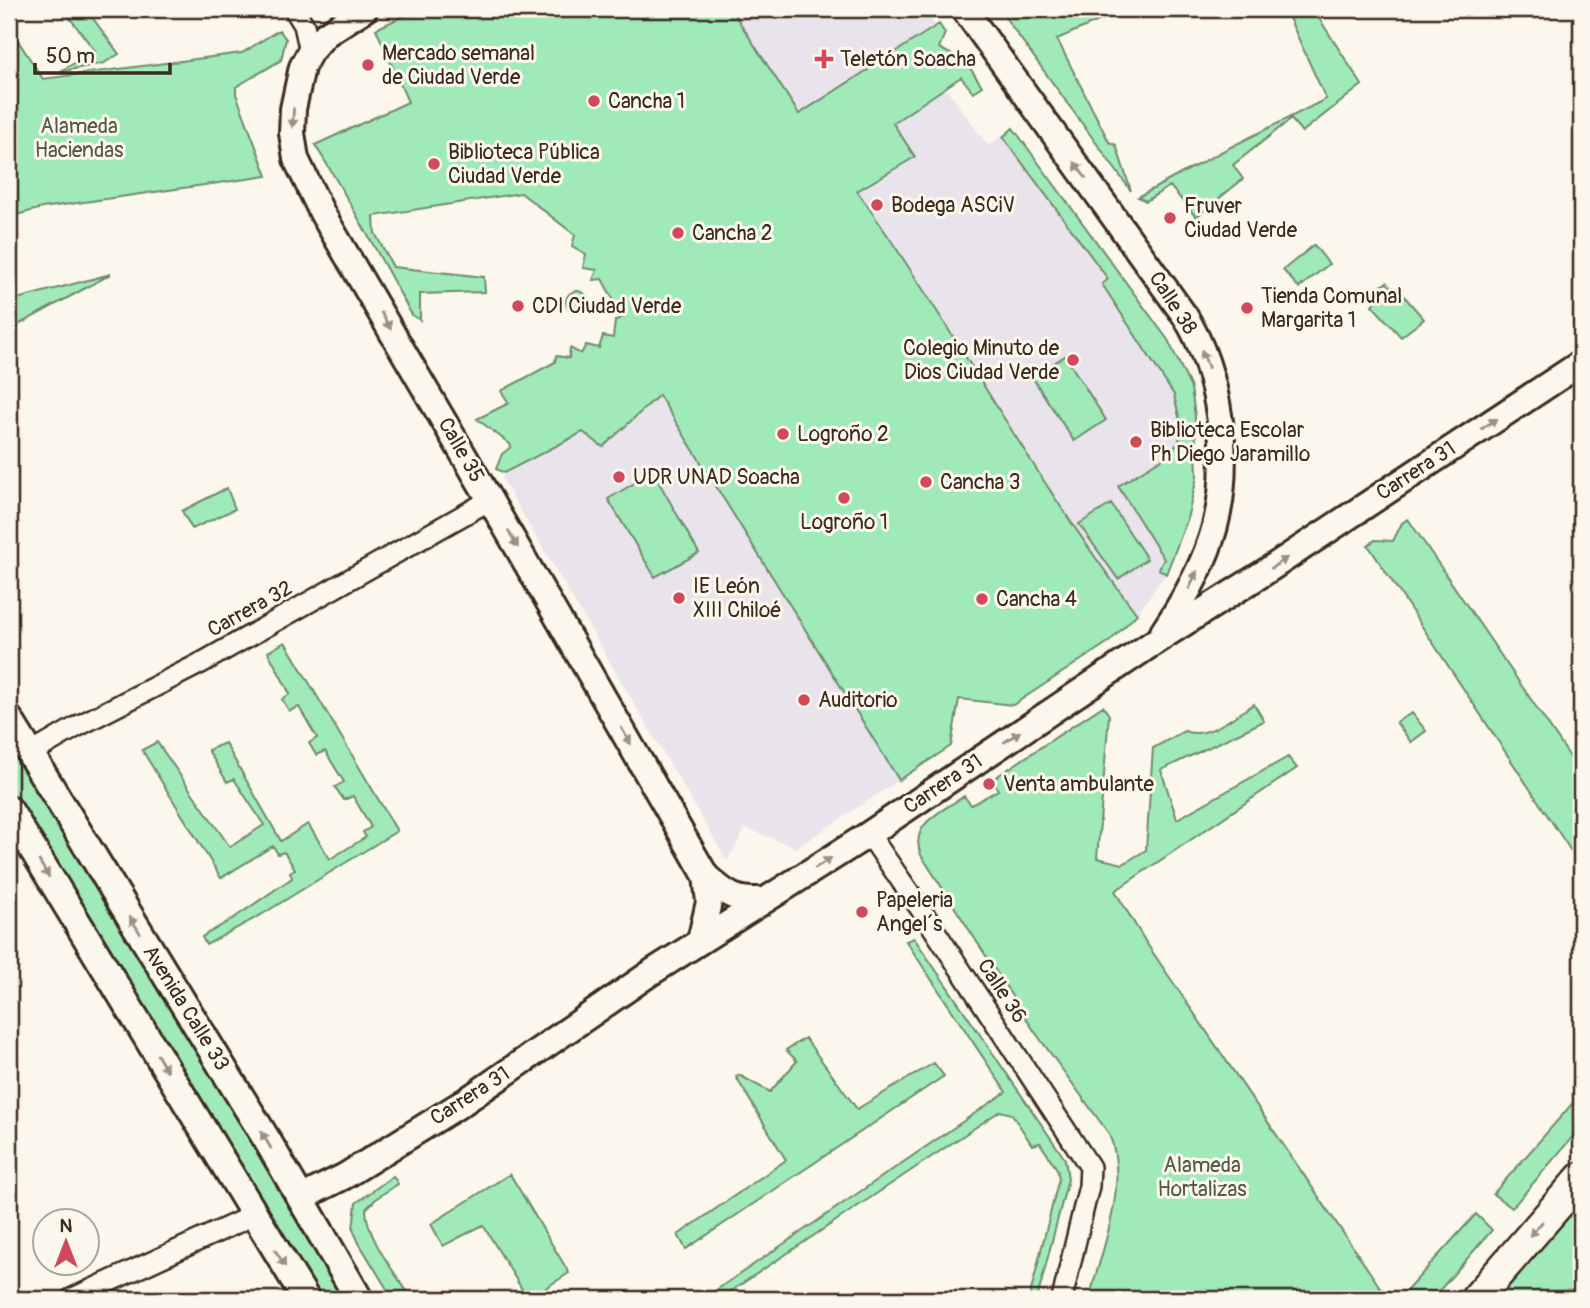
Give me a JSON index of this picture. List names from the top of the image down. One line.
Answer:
{"streets":{"main road":["Avenida Calle 33"],"street":["Calle 38","Calle 35","Carrera 31","Carrera 32","Calle 36"]},"crossings":[["Calle 38","Carrera 31"],["Calle 35","Carrera 31"],["Calle 35","Carrera 32"],["Carrera 31","Calle 36"],["Carrera 31","Avenida Calle 33"],["Carrera 32","Avenida Calle 33"]],"one_way":["Calle 38","Calle 35","Carrera 31"],"parks":["Alameda Haciendas","Alameda Hortalizas"],"places":{"health":["Teletón Soacha"],"other":["Mercado semanal de Ciudad Verde","Cancha 1","Biblioteca Pública Ciudad Verde","Bodega ASCiV","Fruver Ciudad Verde","Cancha 2","CDI Ciudad Verde","Tienda Comunal Margarita 1","Colegio Minuto de Dios Ciudad Verde","Logroño 2","Biblioteca Escolar Ph Diego Jaramillo","UDR UNAD Soacha","Cancha 3","Logroño 1","IE León XIII Chiloé","Cancha 4","Auditorio","Venta ambulante","Papeleria Angel´s"]},"scale_bar":"50 m","north":"top"}
